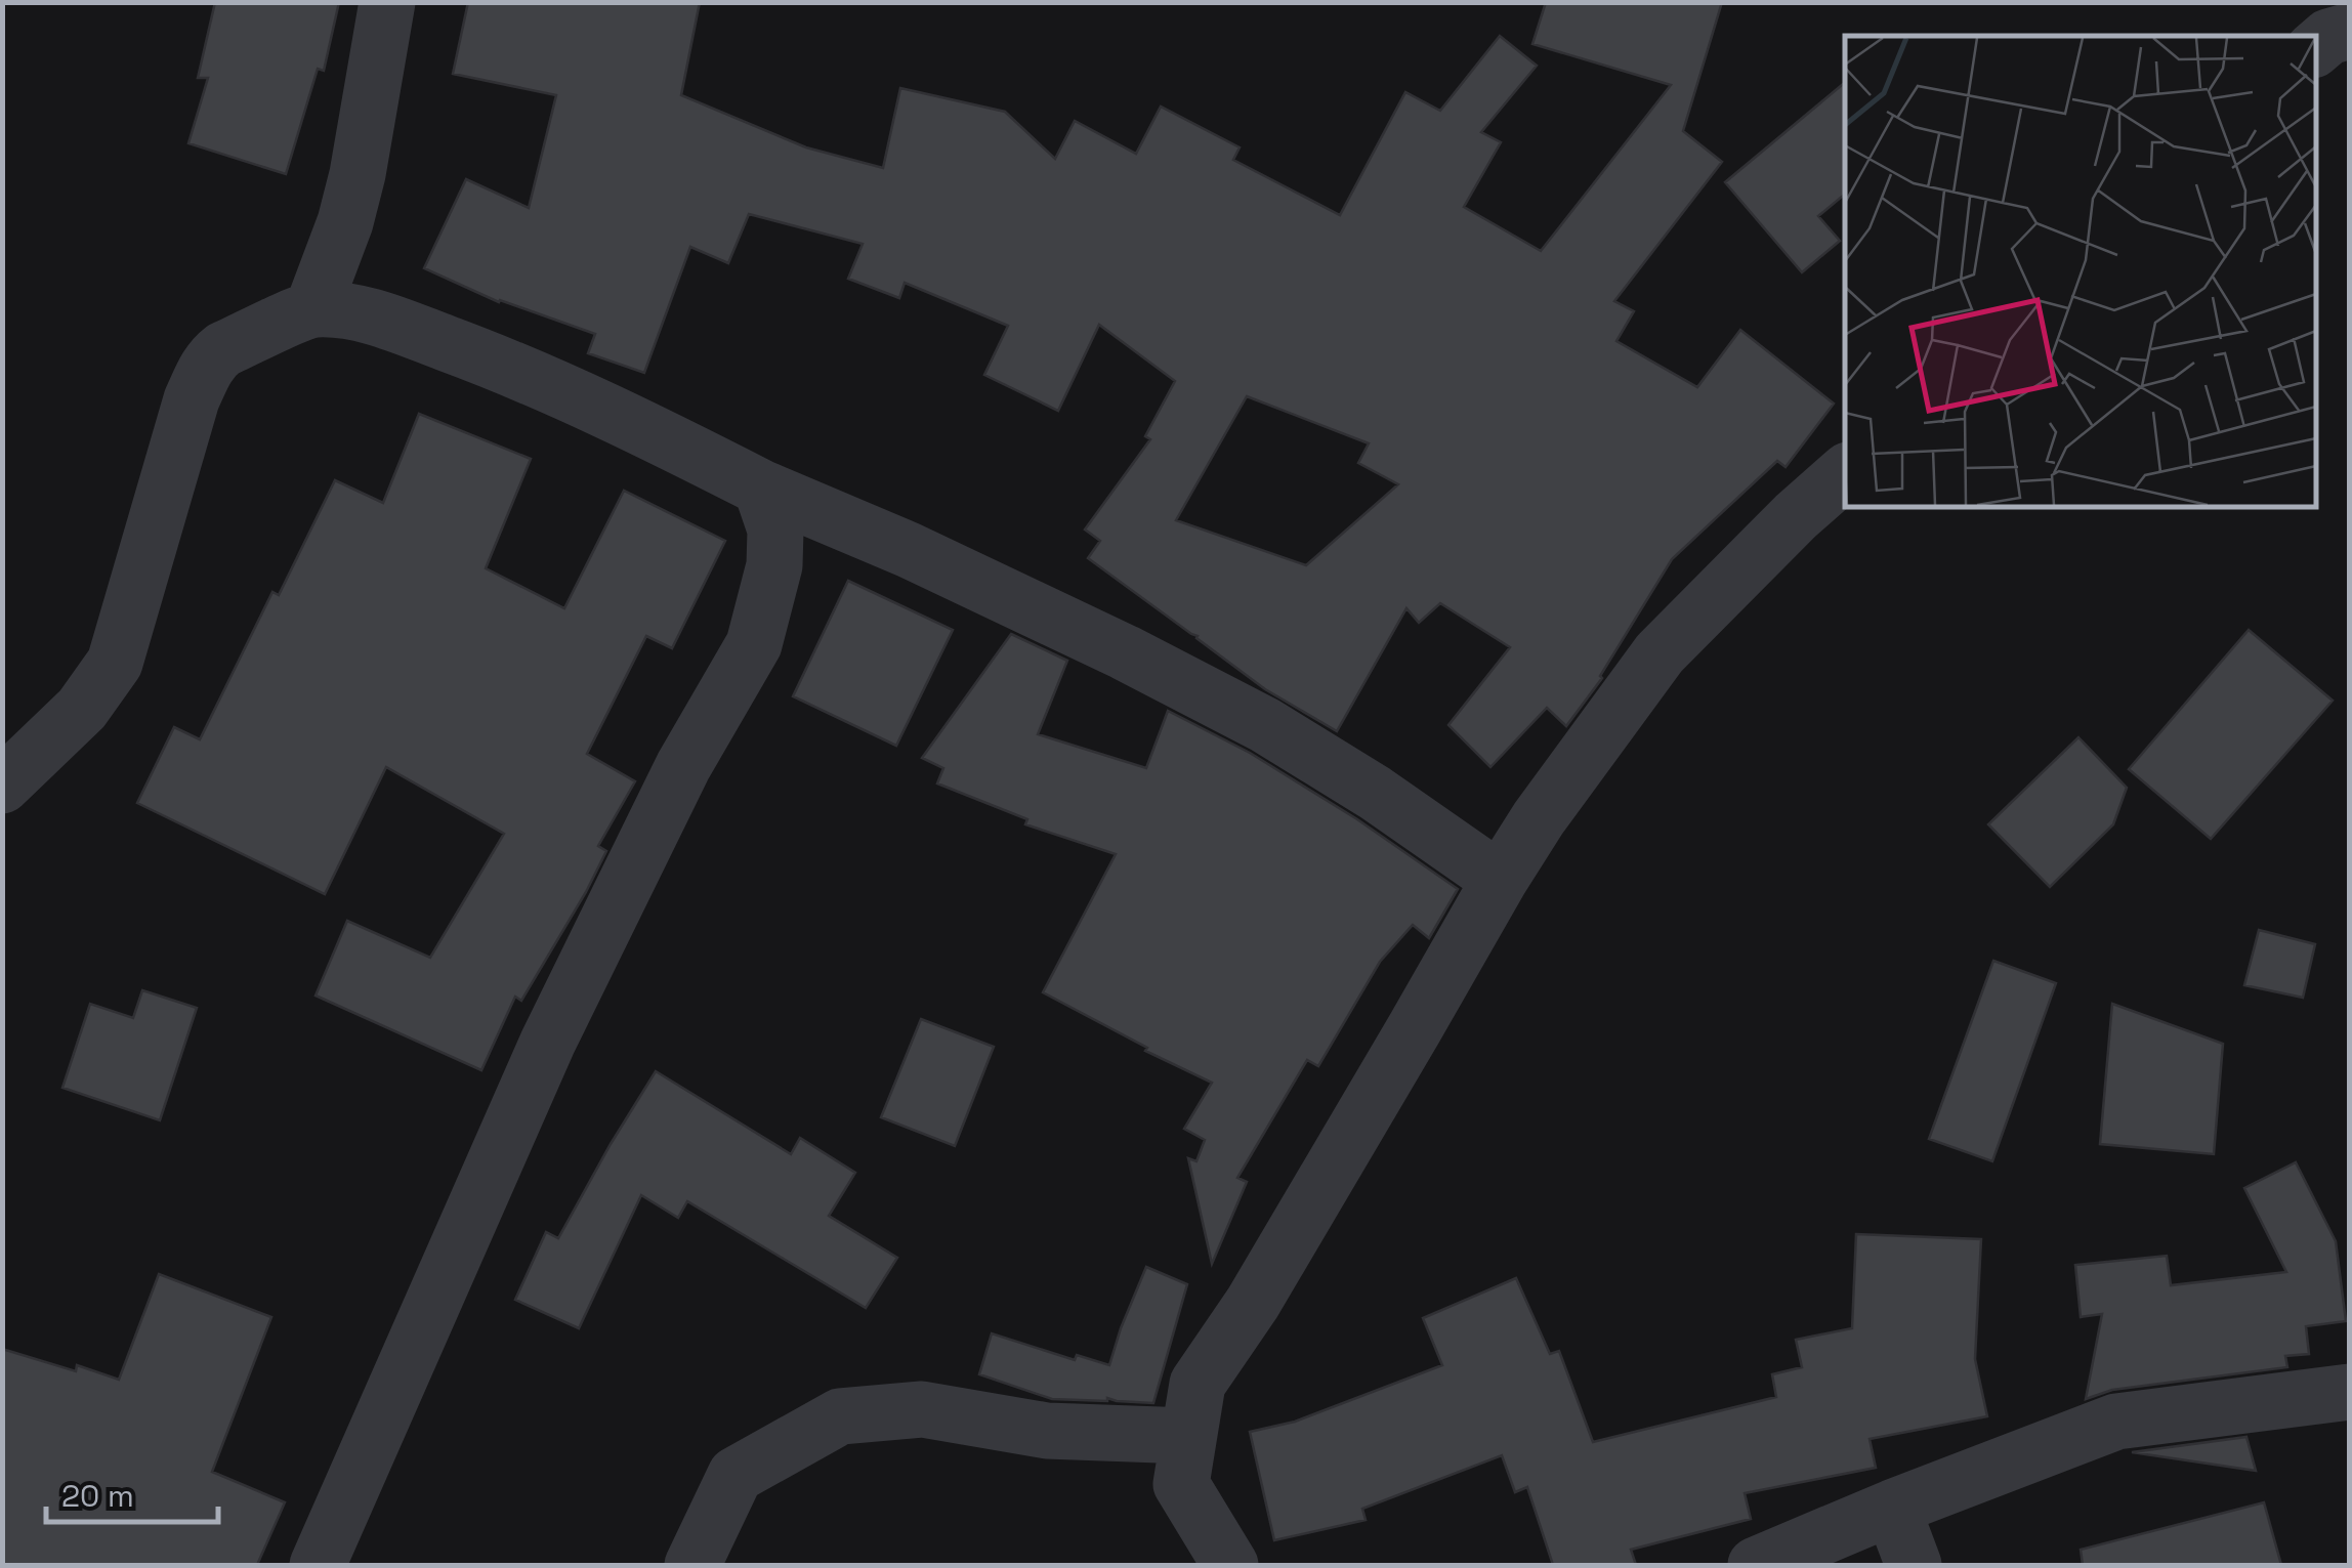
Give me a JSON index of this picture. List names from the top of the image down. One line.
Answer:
{"scale_bar":"20 m"}
